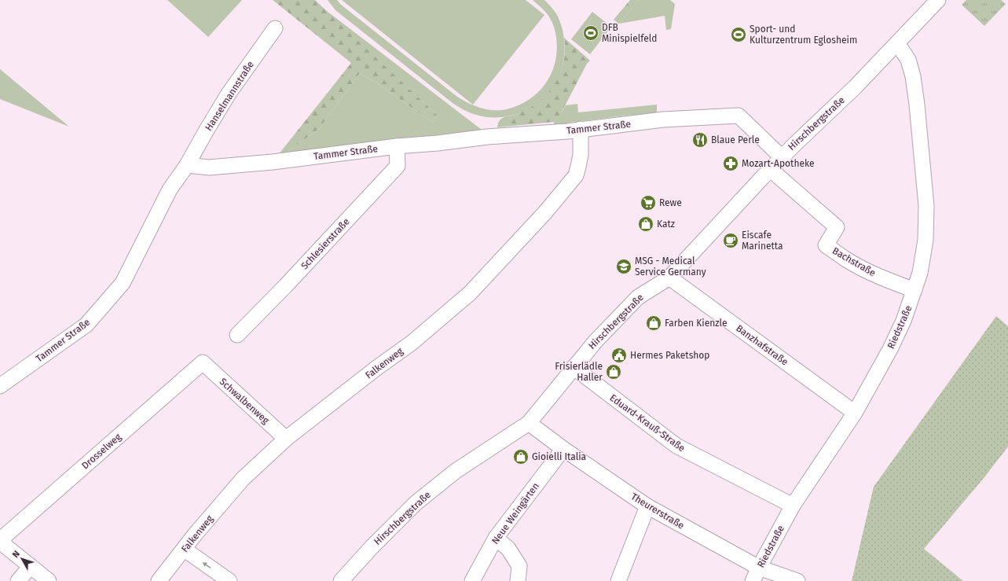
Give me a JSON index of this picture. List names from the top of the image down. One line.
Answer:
{"streets":{"street":["Hanselmannstraße","Hirschbergstraße","Tammer Straße","Schlesierstraße","Bachstraße","Riedstraße","Banzhafstraße","Falkenweg","Schwalbenweg","Eduard-Krauß-Straße","Drosselweg","Theurerstraße","Neue Weingärten"]},"crossings":[["Hanselmannstraße","Tammer Straße"],["Hirschbergstraße","Tammer Straße"],["Hirschbergstraße","Bachstraße"],["Hirschbergstraße","Riedstraße"],["Hirschbergstraße","Banzhafstraße"],["Hirschbergstraße","Eduard-Krauß-Straße"],["Hirschbergstraße","Theurerstraße"],["Tammer Straße","Schlesierstraße"],["Tammer Straße","Falkenweg"],["Bachstraße","Riedstraße"],["Riedstraße","Banzhafstraße"],["Riedstraße","Eduard-Krauß-Straße"],["Riedstraße","Theurerstraße"],["Falkenweg","Schwalbenweg"],["Schwalbenweg","Drosselweg"],["Theurerstraße","Neue Weingärten"]],"places":{"sports":["DFB Minispielfeld","Sport- und Kulturzentrum Eglosheim"],"restaurant":["Blaue Perle"],"pharmacy":["Mozart-Apotheke"],"supermarket":["Rewe"],"shop":["Katz","Farben Kienzle","Frisierlädle Haller","Gioielli Italia"],"cafe":["Eiscafe Marinetta"],"school or university":["MSG - Medical Service Germany"],"public building":["Hermes Paketshop"]},"north":"top left"}
